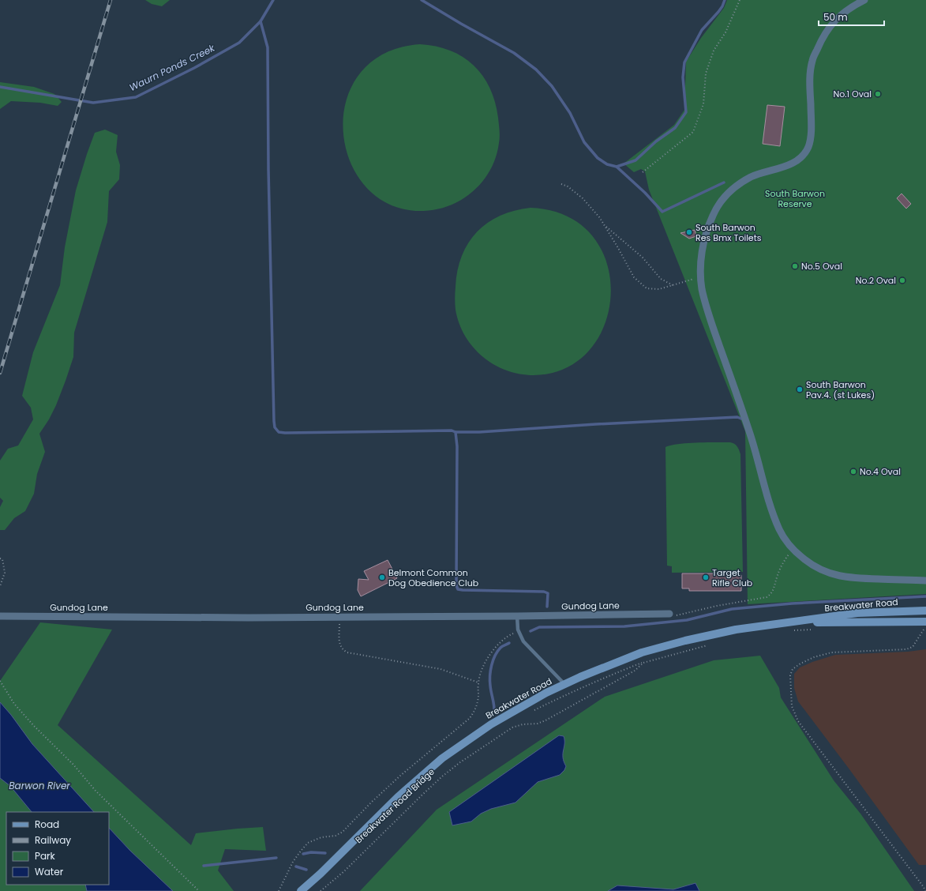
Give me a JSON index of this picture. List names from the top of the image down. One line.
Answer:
{"streets":{"main road":["Breakwater Road"],"street":["Gundog Lane"]},"water":["Waurn Ponds Creek","Barwon River"],"parks":["South Barwon Reserve"],"places":["No.1 Oval","South Barwon Res Bmx Toilets","No.5 Oval","No.2 Oval","South Barwon Pav.4. (st Lukes)","No.4 Oval","Belmont Common Dog Obedience Club","Target Rifle Club"],"legend":["Road","Railway","Park","Water"],"scale_bar":"50 m"}
